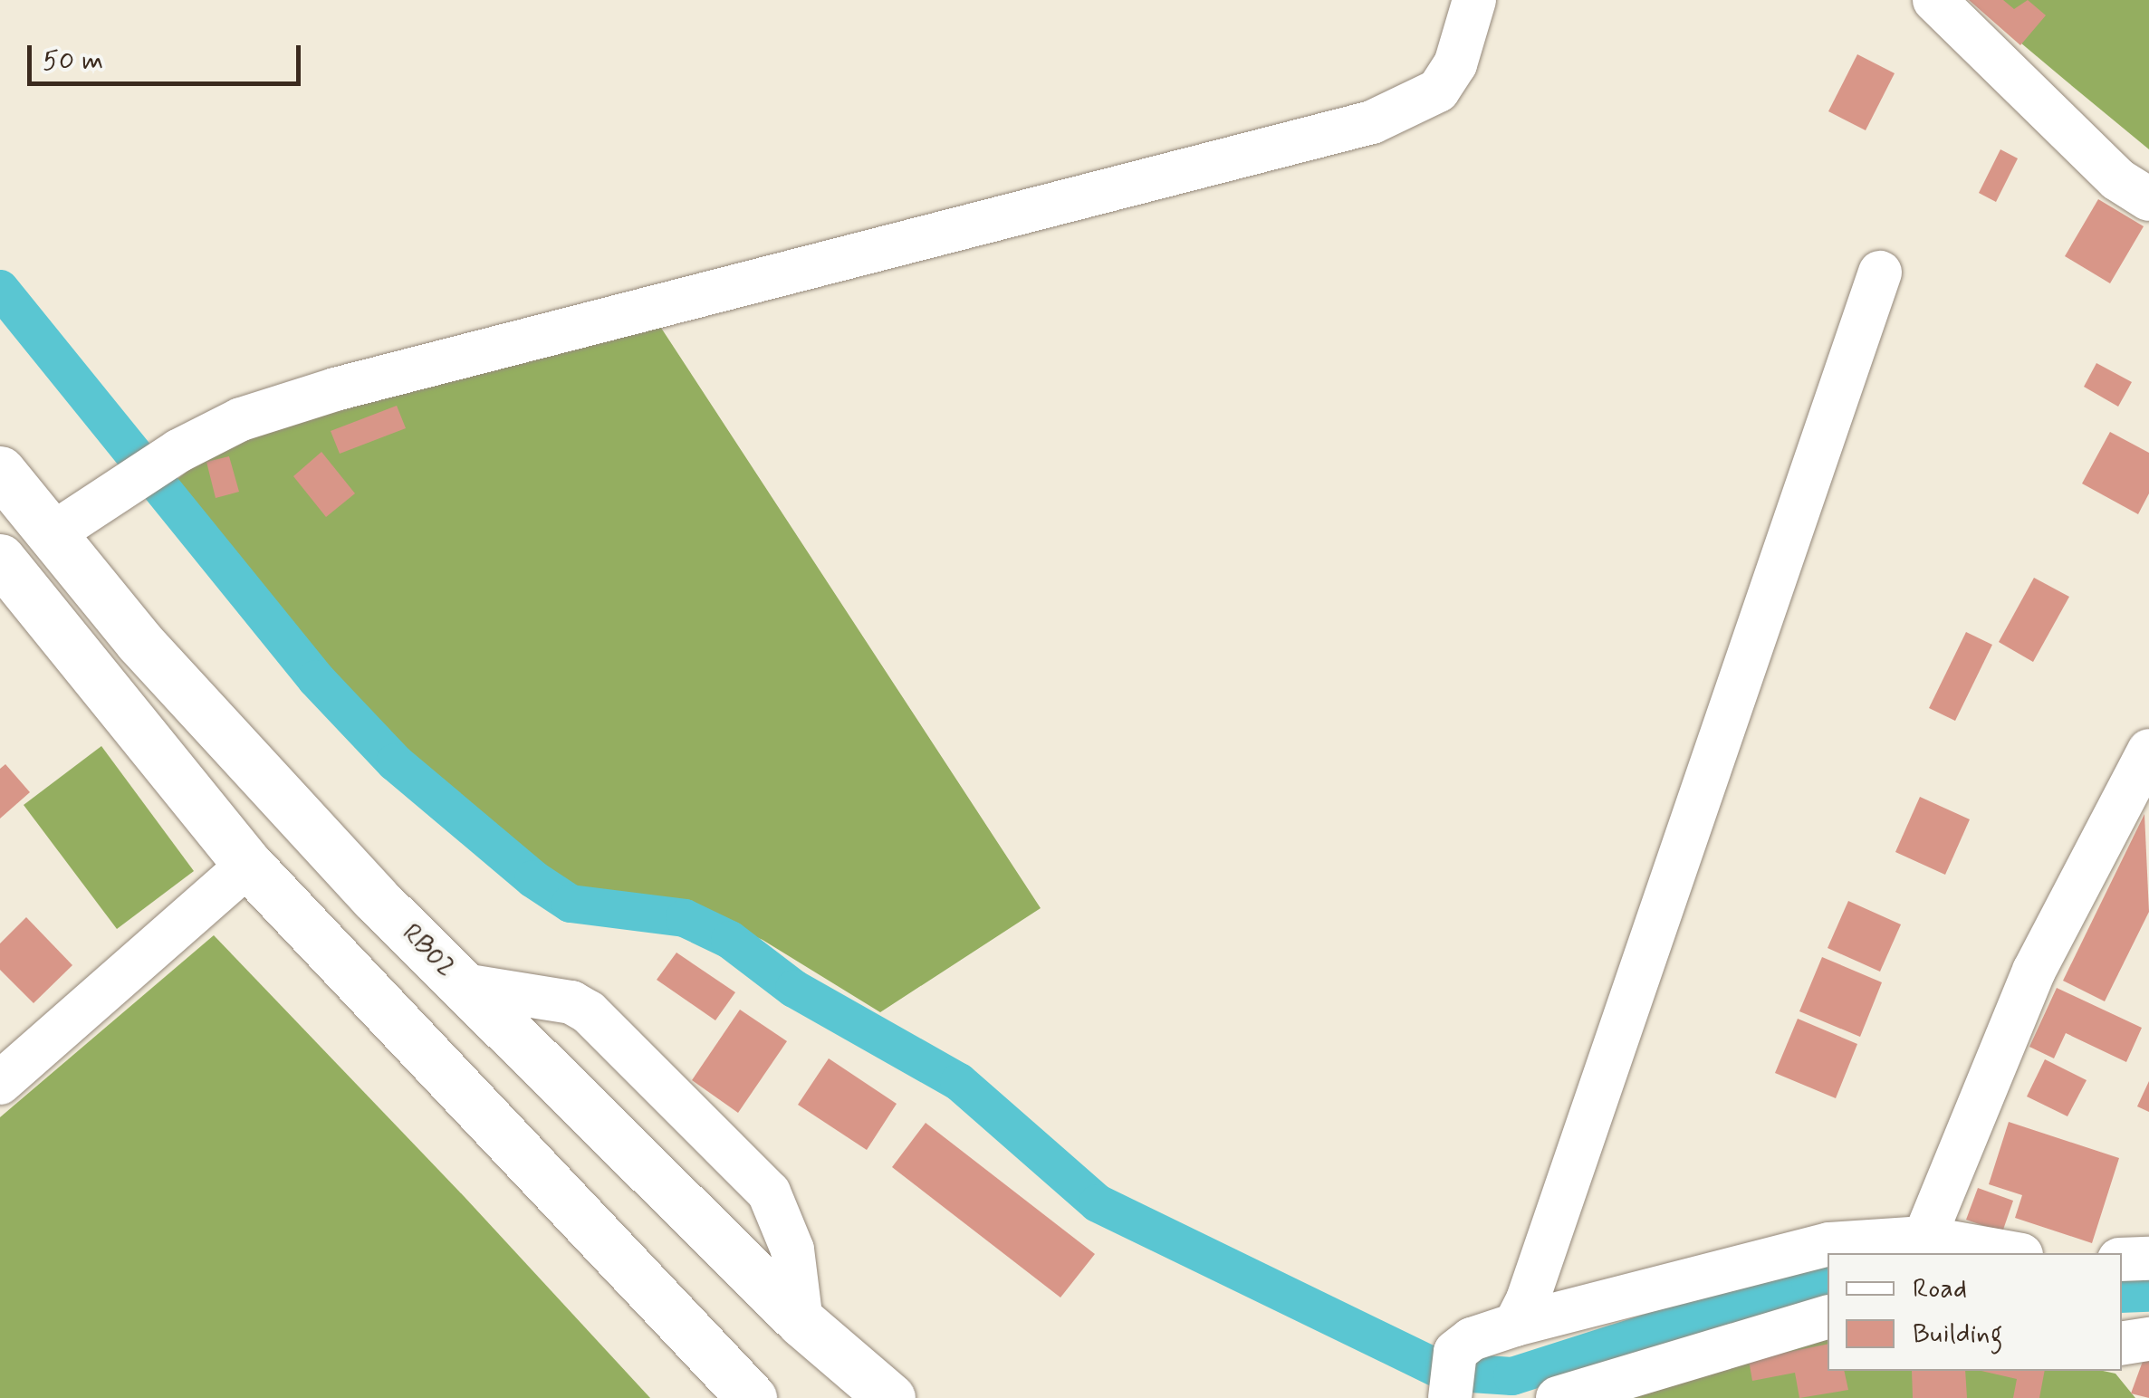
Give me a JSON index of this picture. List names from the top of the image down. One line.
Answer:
{"streets":{"highway":["RB02"]},"legend":["Road","Building"],"scale_bar":"50 m"}
